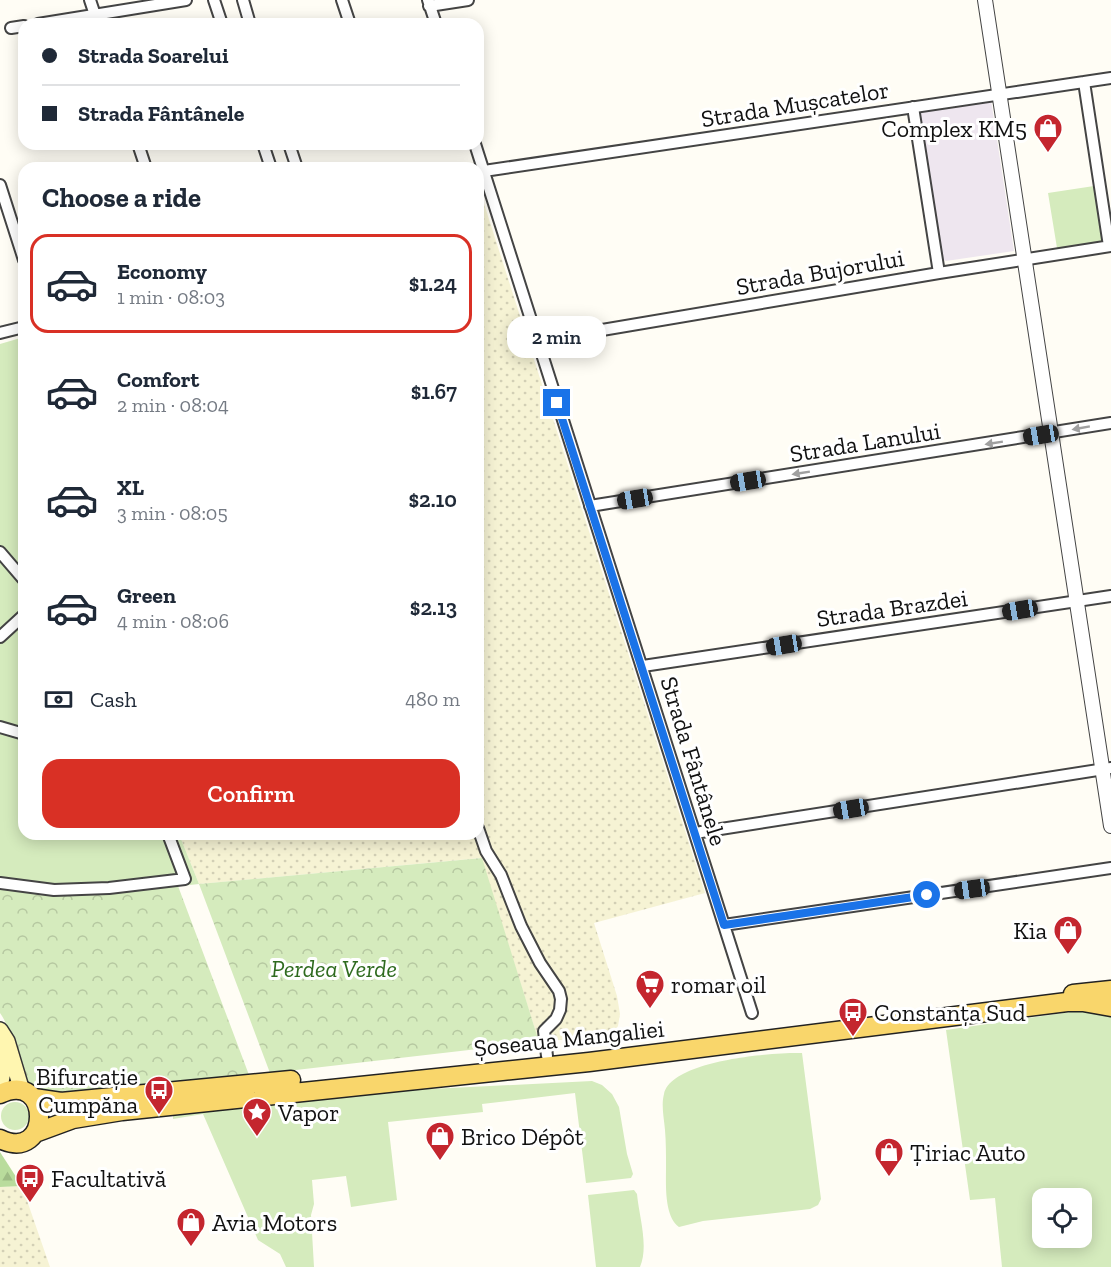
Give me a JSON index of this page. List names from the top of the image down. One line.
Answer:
{"streets":{"main road":["Șoseaua Mangaliei"],"street":["Strada Mușcatelor","Strada Bujorului","Strada Lanului","Strada Brazdei","Strada Fântânele"]},"crossings":[["Strada Mușcatelor","Strada Fântânele"],["Strada Bujorului","Strada Fântânele"],["Strada Lanului","Strada Fântânele"],["Strada Brazdei","Strada Fântânele"]],"one_way":["Strada Lanului"],"parks":["Perdea Verde"],"places":{"shop":["Complex KM5","Kia","Brico Dépôt","Țiriac Auto","Avia Motors"],"supermarket":["romar oil"],"bus stop":["Constanța Sud","Bifurcație Cumpăna","Facultativă"],"place":["Vapor"]},"page":{"banner":["Strada Soarelui","Strada Fântânele"],"heading":"Choose a ride","list":[{"name":"Economy","note":"1 min · 08:03","value":"$1.24"},{"name":"Comfort","note":"2 min · 08:04","value":"$1.67"},{"name":"XL","note":"3 min · 08:05","value":"$2.10"},{"name":"Green","note":"4 min · 08:06","value":"$2.13"}],"bubble":"2 min","pay":["Cash","480 m"],"buttons":"Confirm"}}
